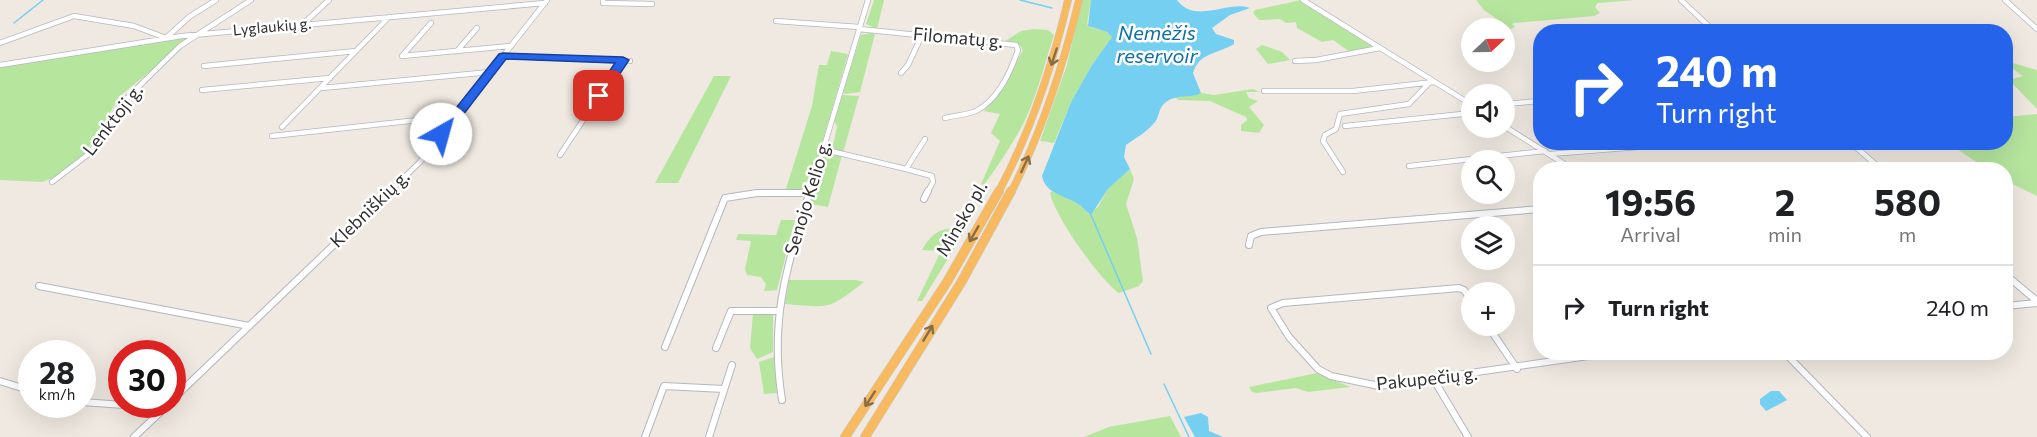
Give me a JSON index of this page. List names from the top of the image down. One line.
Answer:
{"streets":{"highway":["Minsko pl."],"street":["Lyglaukių g.","Filomatų g.","Lenktoji g.","Senojo Kelio g.","Klebniškių g.","Pakupečių g."]},"crossings":[["Lyglaukių g.","Lenktoji g."],["Lyglaukių g.","Klebniškių g."],["Filomatų g.","Senojo Kelio g."]],"water":["Nemėžis reservoir"],"north":"right","page":{"map_buttons":"+","turn":["240 m","Turn right"],"eta":["19:56","Arrival","2","min","580","m"],"list":[{"name":"Turn right","value":"240 m"}],"speed":"28 km/h","limit":"30"}}
